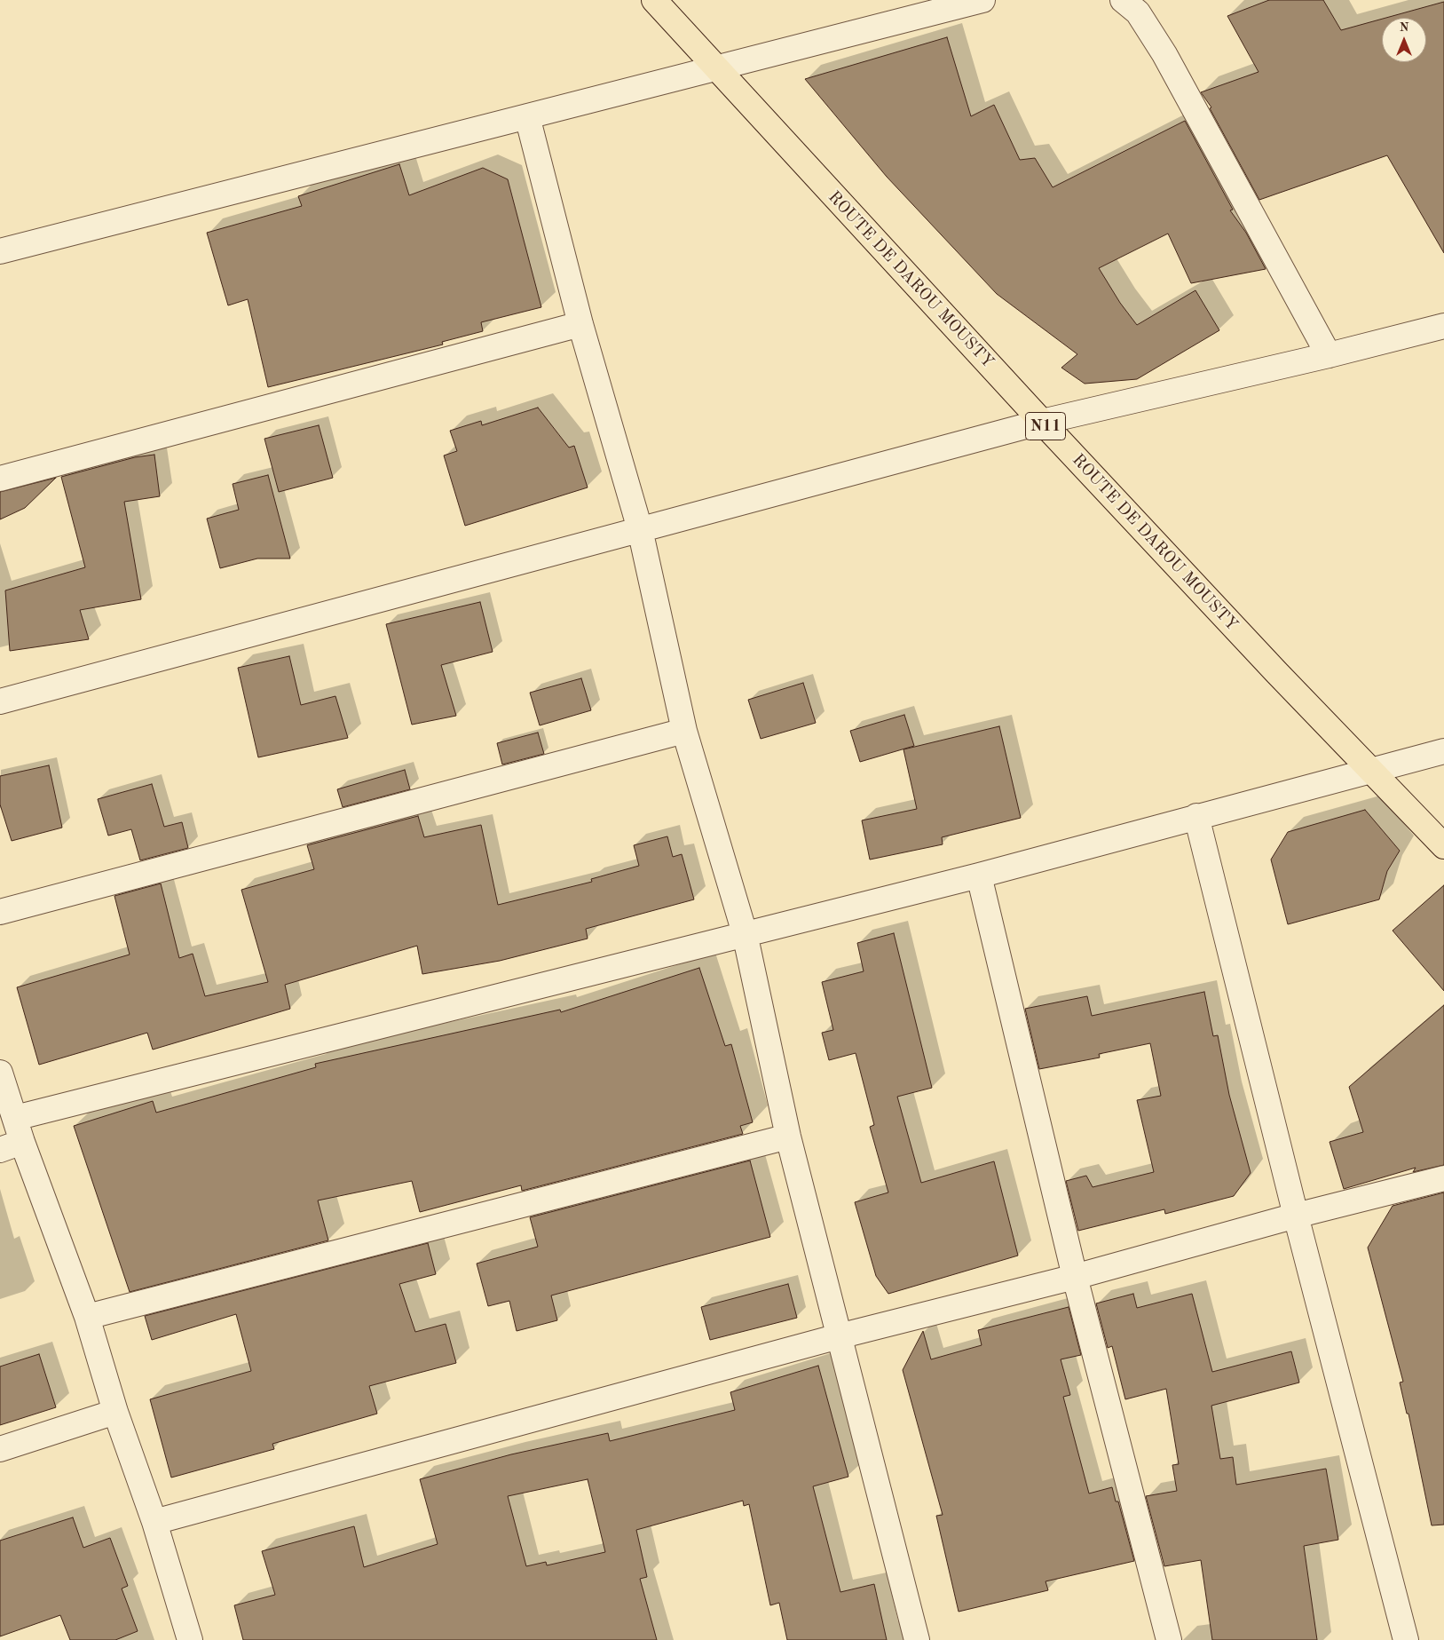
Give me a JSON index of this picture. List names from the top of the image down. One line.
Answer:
{"streets":{"main road":["ROUTE DE DAROU MOUSTY","N11"]},"north":"top"}
